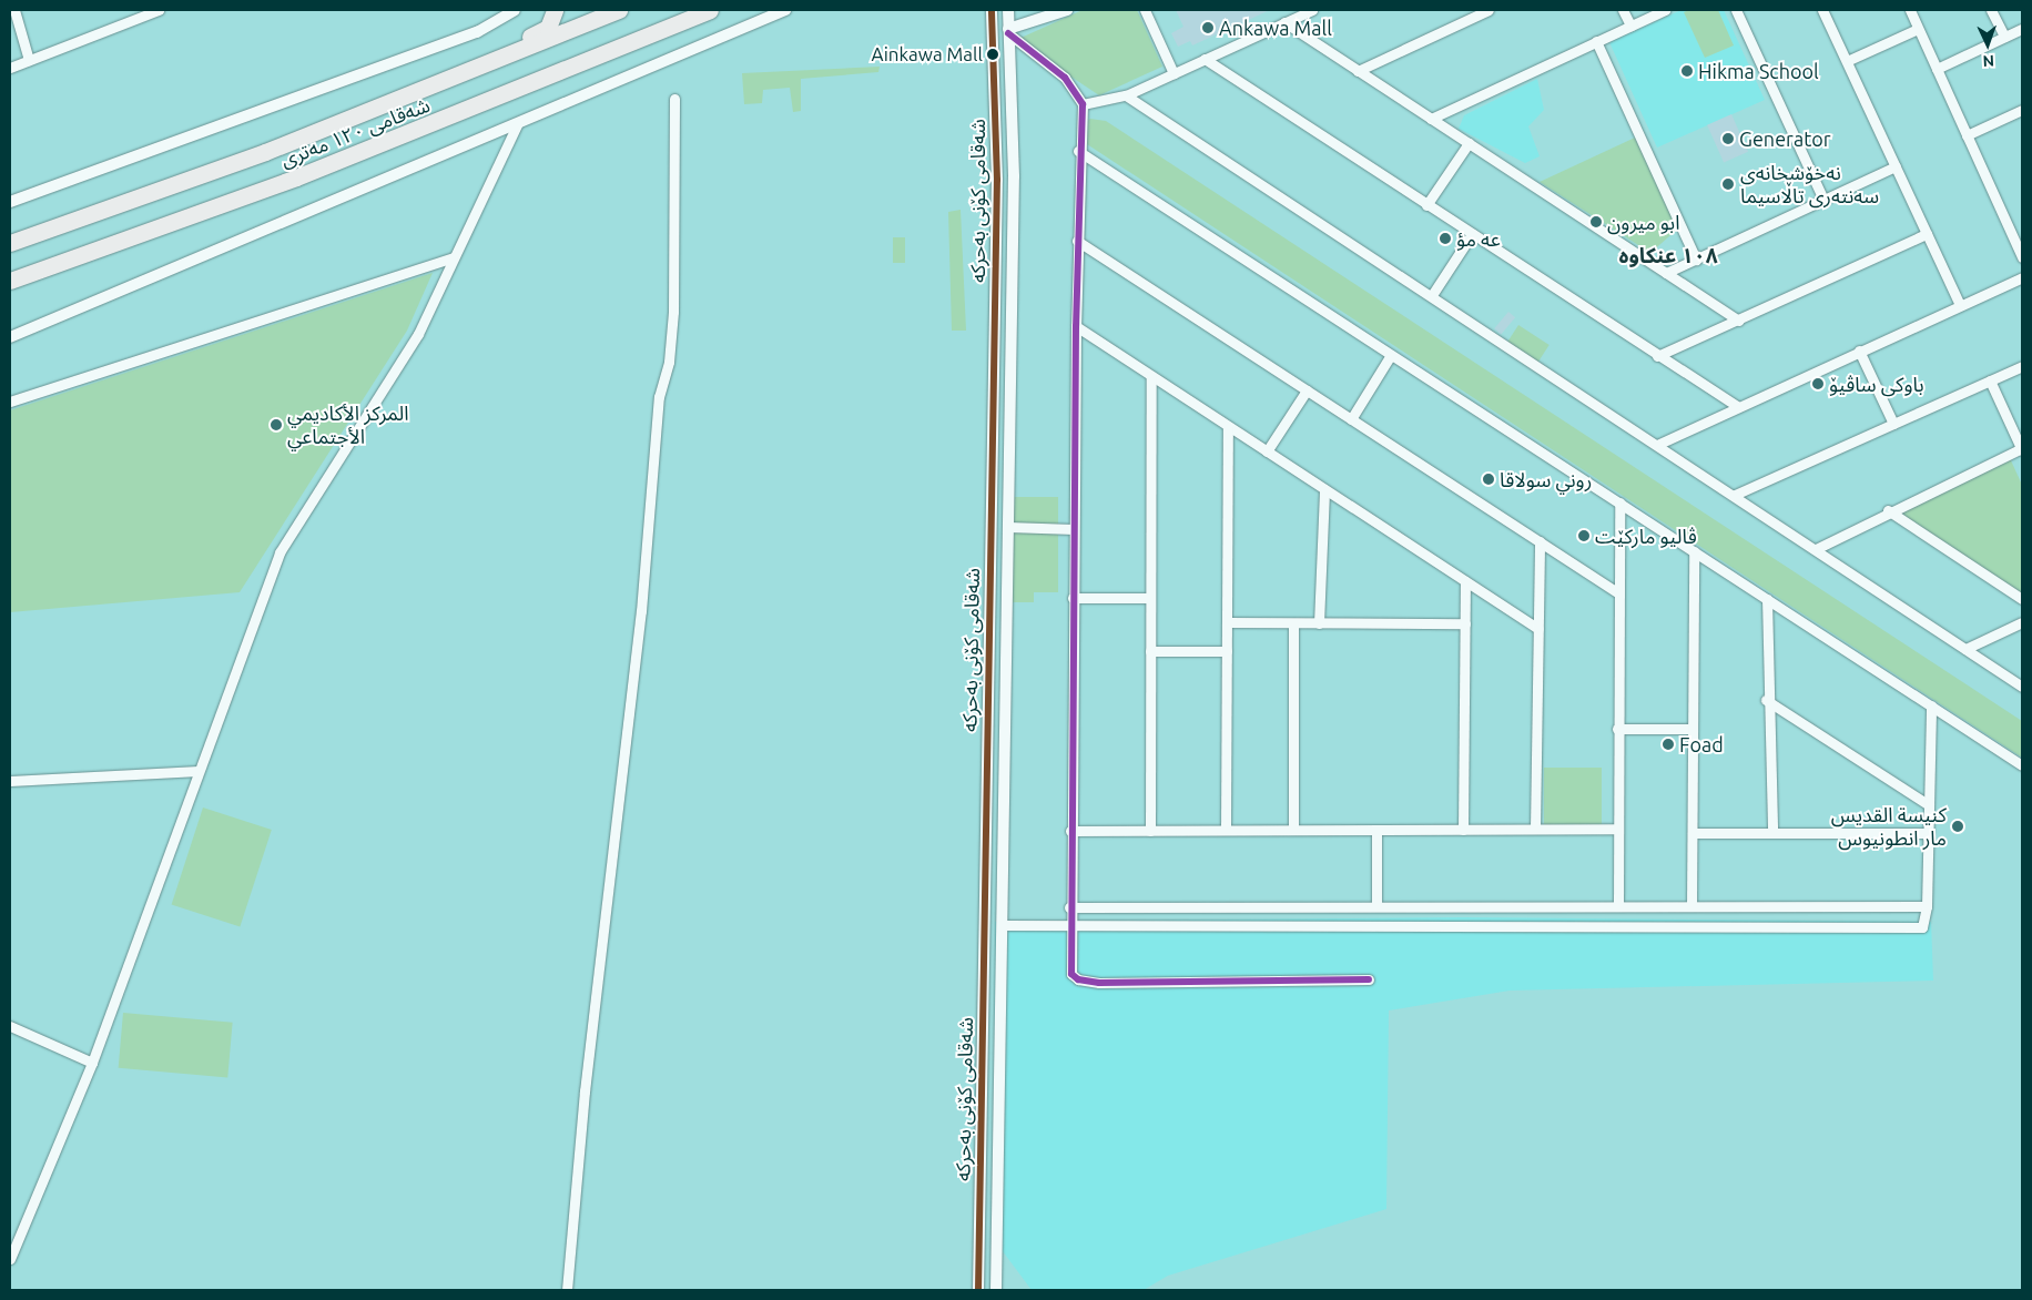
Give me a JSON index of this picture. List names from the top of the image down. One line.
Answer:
{"streets":{"highway":["شەقامی ١٢٠ مەتری"],"street":["شەقامی کۆنی بەحرکە"]},"districts":["١٠٨ عنکاوە"],"places":["Ankawa Mall","Ainkawa Mall","Hikma School","Generator","نەخۆشخانەی سەنتەری تاڵاسیما","ابو ميرون","عه مؤ","باوکی ساڤیۆ","المركز الأكاديمي الأجتماعي","روني سولاقا","ڤالیو مارکێت","Foad","كنيسة القديس مار انطونيوس"],"north":"bottom"}
